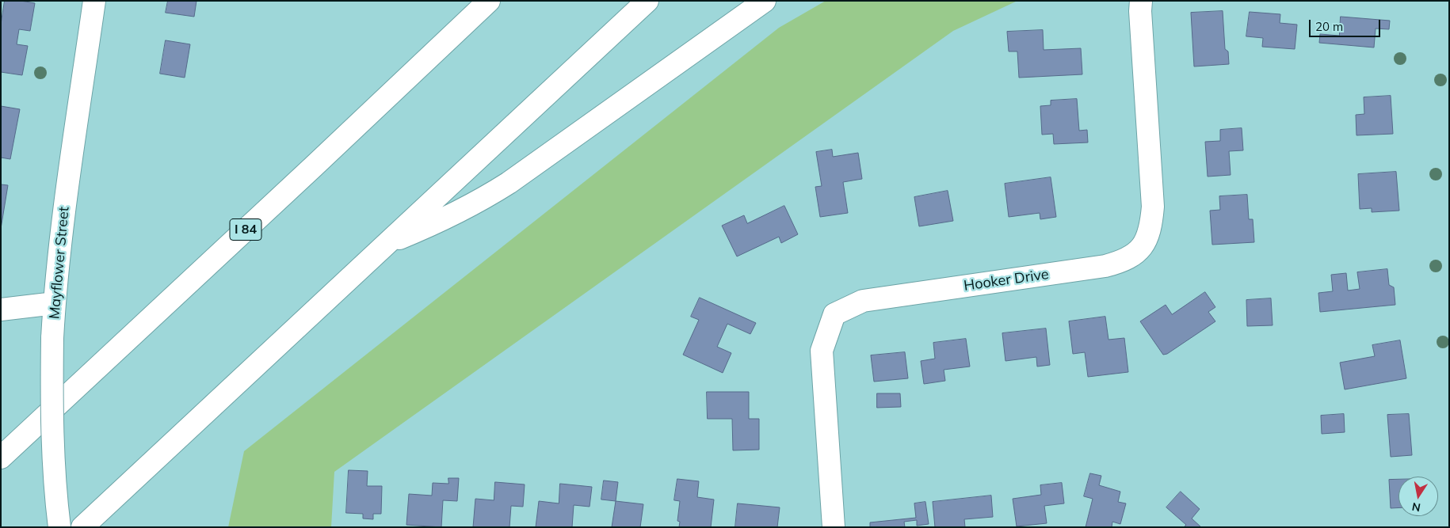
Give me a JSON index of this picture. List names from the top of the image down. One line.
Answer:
{"streets":{"main road":["I 84","Mayflower Street","Hooker Drive"]},"scale_bar":"20 m","north":"bottom"}
